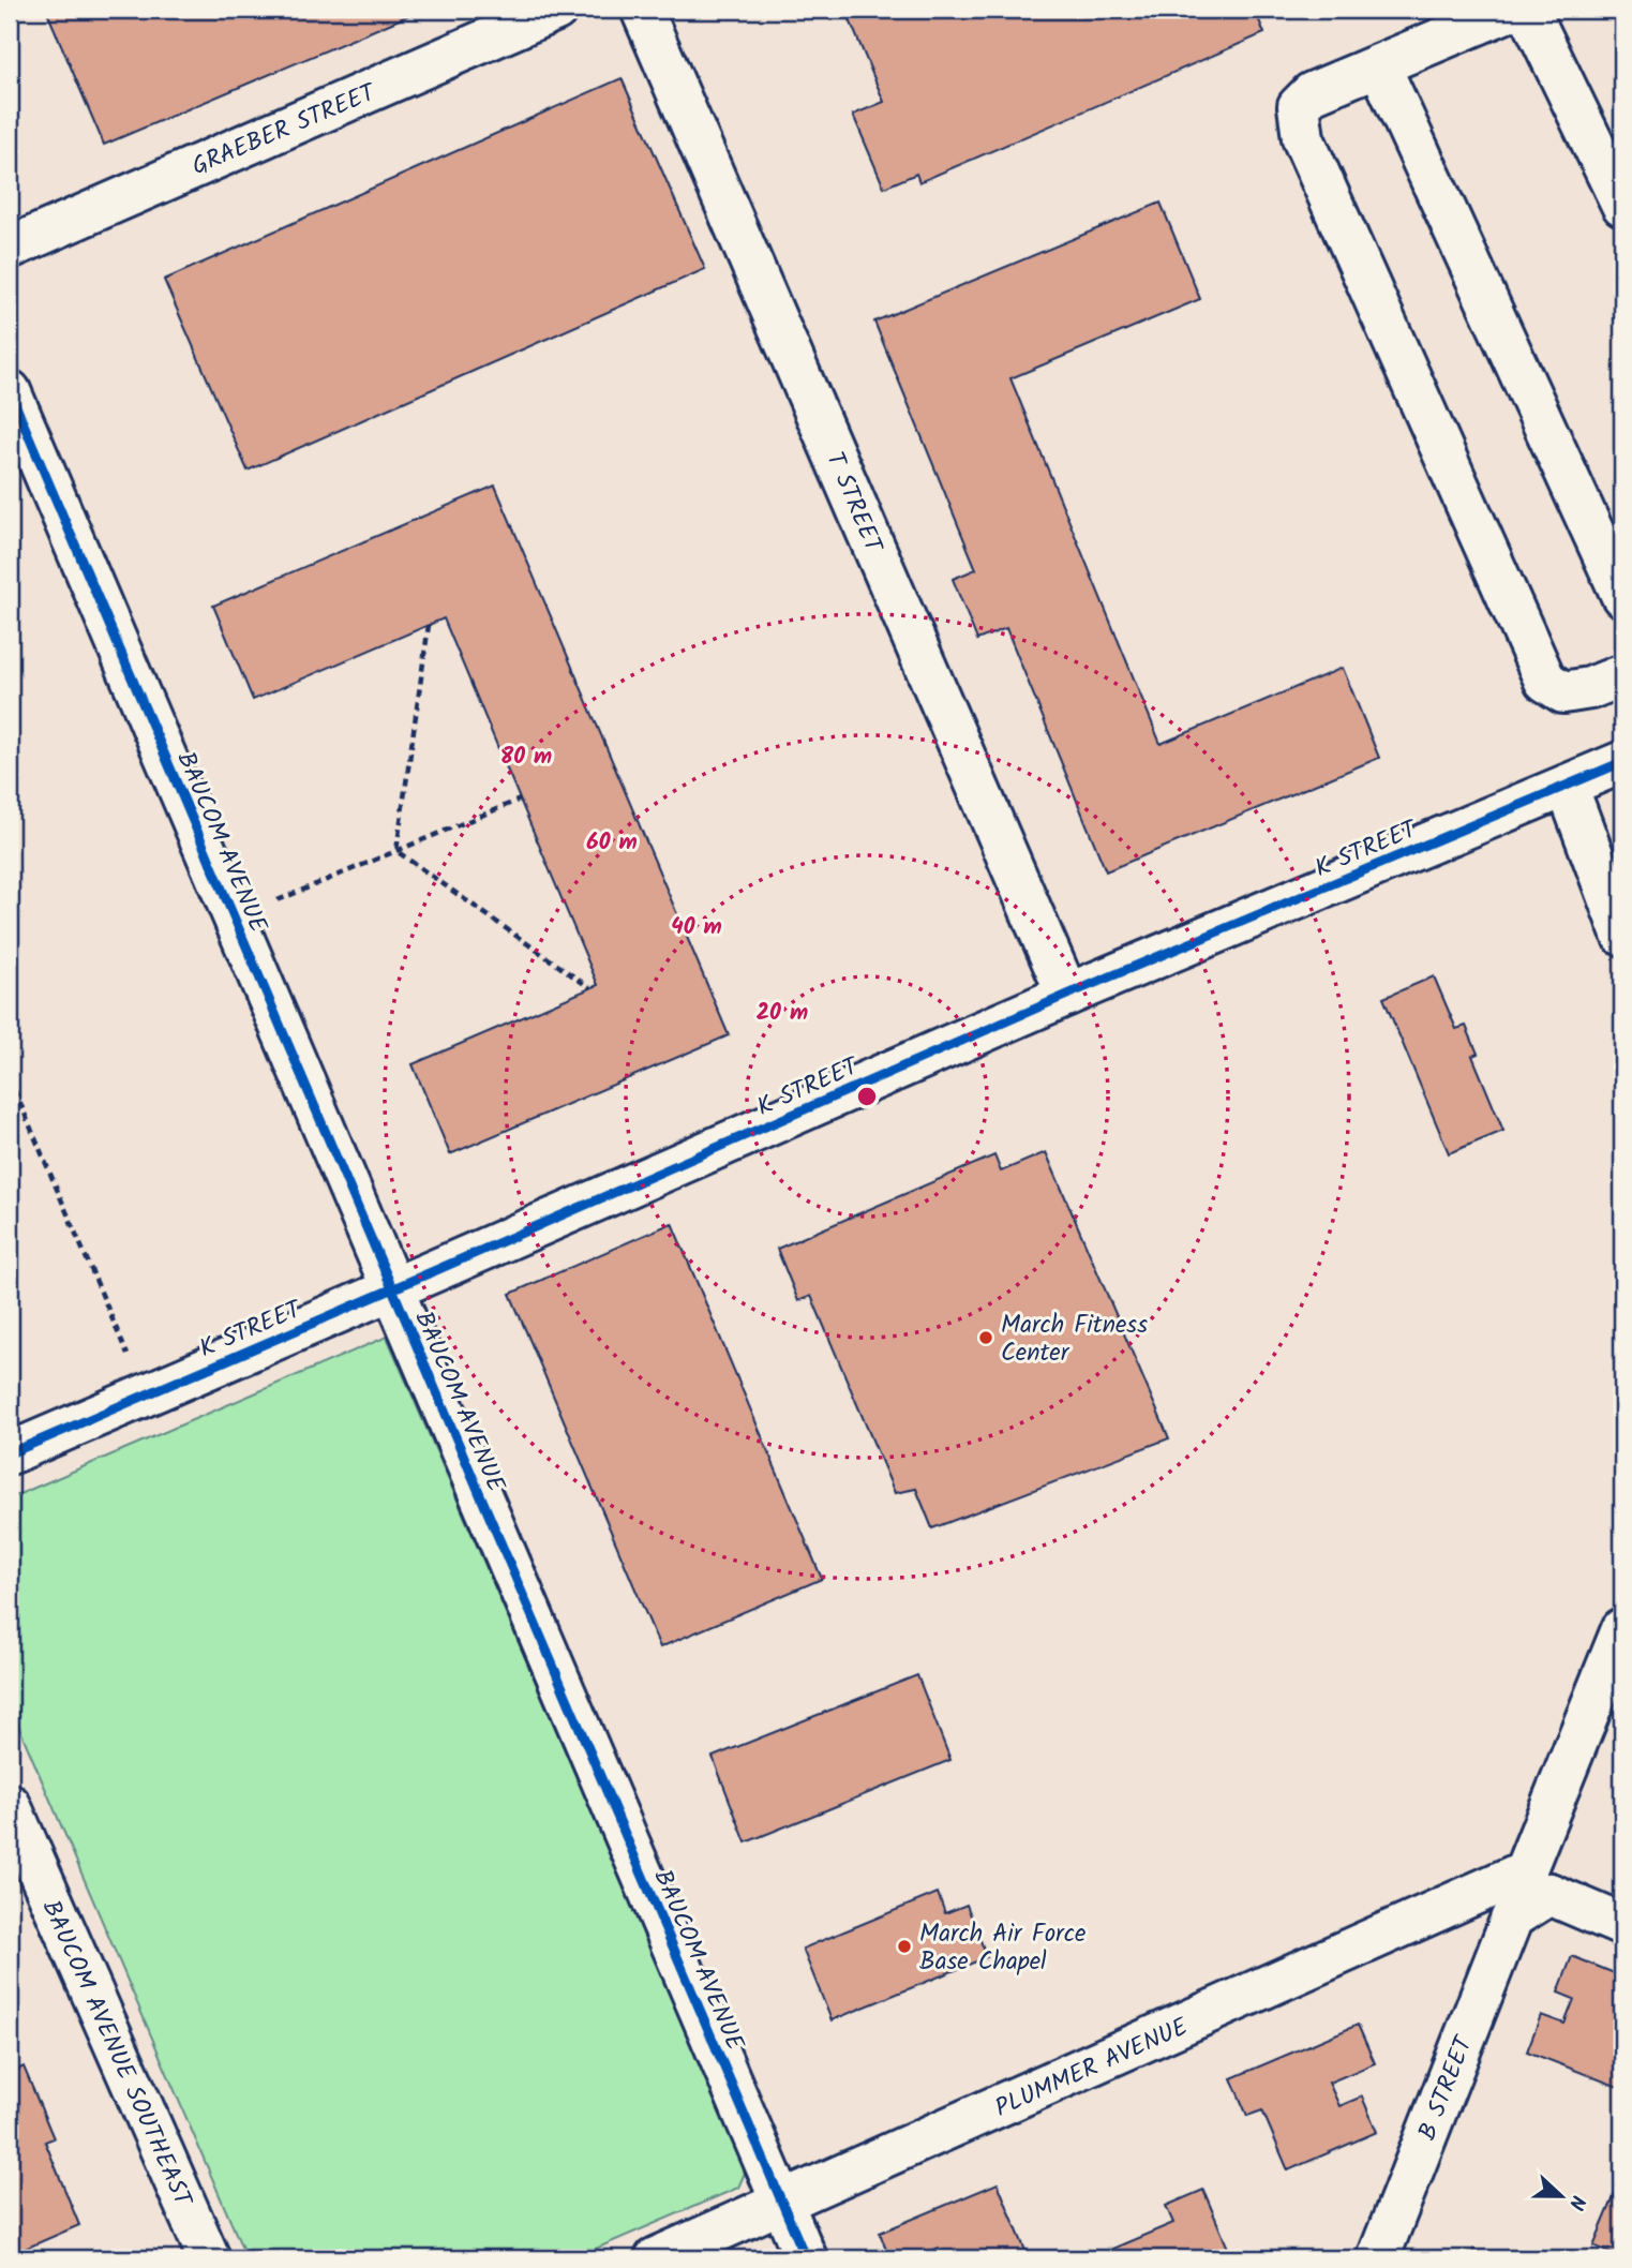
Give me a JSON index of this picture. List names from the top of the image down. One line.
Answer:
{"streets":{"street":["GRAEBER STREET","T STREET","BAUCOM AVENUE","K STREET","BAUCOM AVENUE SOUTHEAST","PLUMMER AVENUE","B STREET"]},"crossings":[["T STREET","K STREET"],["BAUCOM AVENUE","K STREET"],["BAUCOM AVENUE","PLUMMER AVENUE"]],"places":["March Fitness Center","March Air Force Base Chapel"],"north":"right","rings":["80 m","60 m","40 m","20 m"]}
